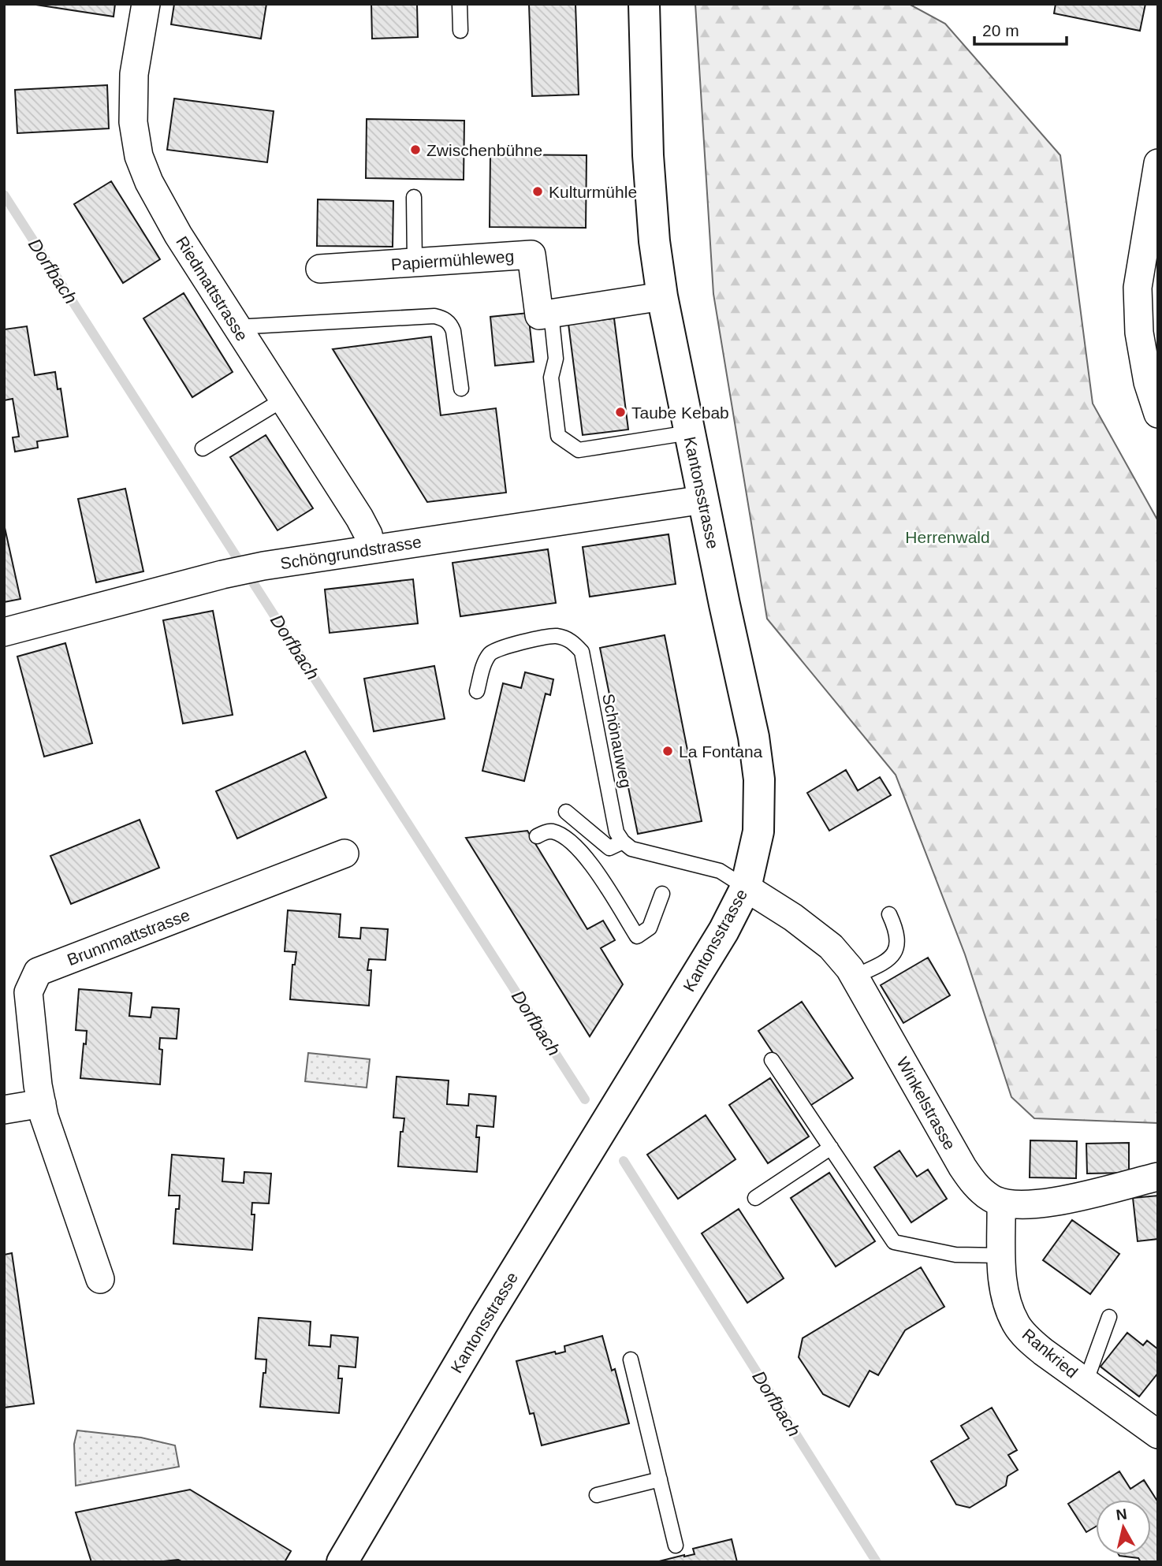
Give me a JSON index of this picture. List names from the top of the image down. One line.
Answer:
{"streets":{"main road":["Kantonsstrasse"],"street":["Papiermühleweg","Riedmattstrasse","Schöngrundstrasse","Brunnmattstrasse","Winkelstrasse","Rankried"],"lane":["Schönauweg"]},"crossings":[["Riedmattstrasse","Schöngrundstrasse"],["Kantonsstrasse","Schöngrundstrasse"],["Kantonsstrasse","Winkelstrasse"],["Winkelstrasse","Rankried"]],"water":["Dorfbach"],"parks":["Herrenwald"],"places":["Zwischenbühne","Kulturmühle","Taube Kebab","La Fontana"],"scale_bar":"20 m","north":"top"}
